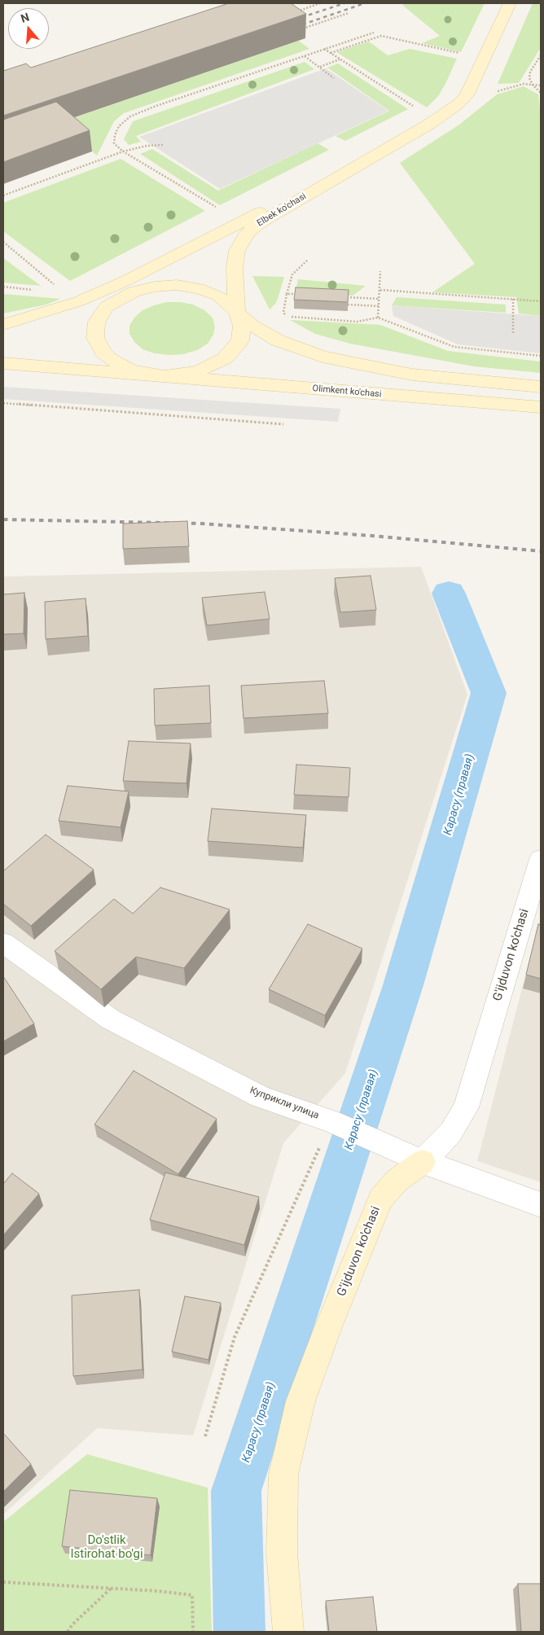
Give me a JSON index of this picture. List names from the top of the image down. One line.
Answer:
{"streets":{"main road":["Elbek ko'chasi","Olimkent ko'chasi","G'ijduvon ko'chasi"],"street":["Куприкли улица"]},"crossings":[["Elbek ko'chasi","Olimkent ko'chasi"],["G'ijduvon ko'chasi","Куприкли улица"]],"water":["Карасу (правая)"],"parks":["Do'stlik Istirohat bo'gi"],"north":"top"}
